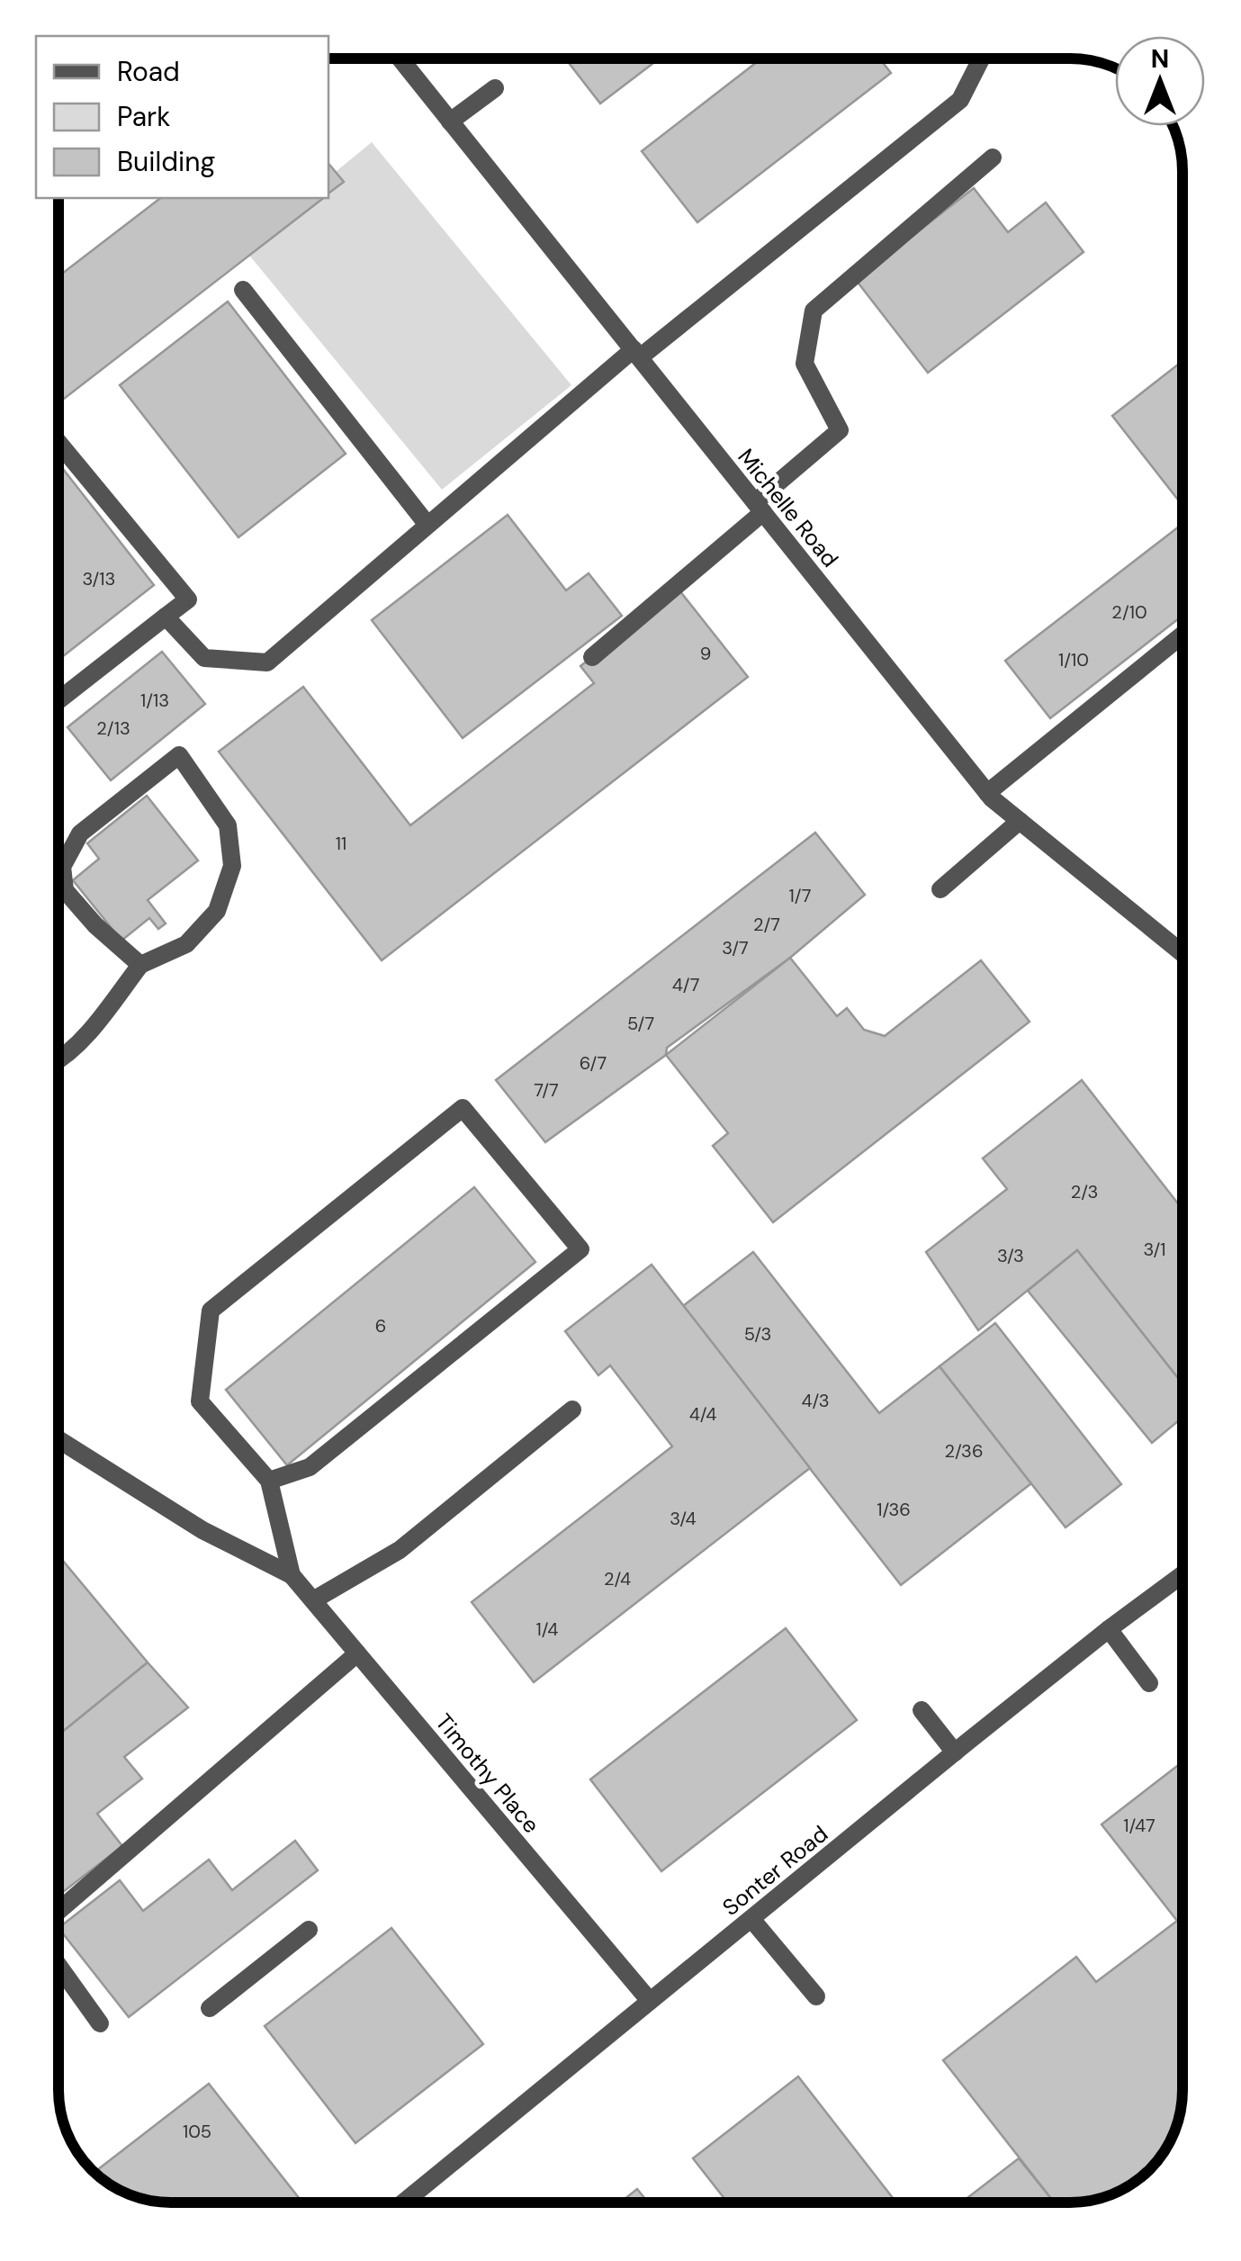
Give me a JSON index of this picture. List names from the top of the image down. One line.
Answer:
{"streets":{"street":["Michelle Road","Timothy Place","Sonter Road"]},"crossings":[["Timothy Place","Sonter Road"]],"house_numbers":["3/13","2/10","9","1/10","1/13","2/13","11","1/7","2/7","3/7","4/7","5/7","6/7","7/7","2/3","3/1","3/3","6","5/3","4/3","4/4","2/36","1/36","3/4","2/4","1/4","1/47","105"],"legend":["Road","Park","Building"],"north":"top"}
